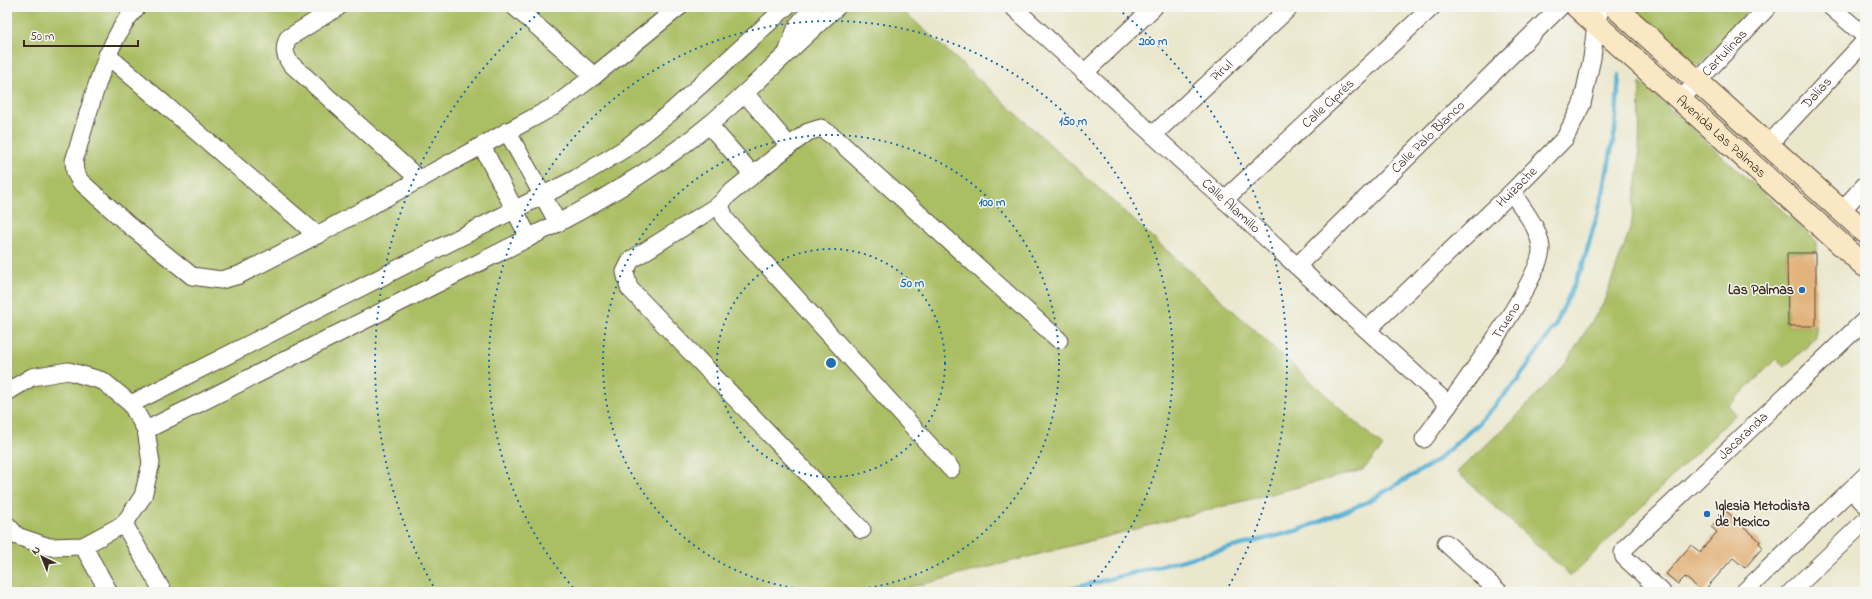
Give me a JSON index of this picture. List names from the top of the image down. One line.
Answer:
{"streets":{"street":["Cartulinas","Pirul","Dalias","Calle Ciprés","Calle Palo Blanco","Avenida Las Palmas","Huizache","Calle Alamillo","Trueno","Jacaranda"]},"crossings":[["Cartulinas","Avenida Las Palmas"],["Pirul","Calle Alamillo"],["Dalias","Avenida Las Palmas"],["Calle Ciprés","Calle Alamillo"],["Calle Palo Blanco","Calle Alamillo"],["Avenida Las Palmas","Huizache"],["Huizache","Calle Alamillo"],["Huizache","Trueno"],["Calle Alamillo","Trueno"]],"places":["Las Palmas","Iglesia Metodista de Mexico"],"scale_bar":"50 m","north":"top left","rings":["200 m","150 m","100 m","50 m"]}
